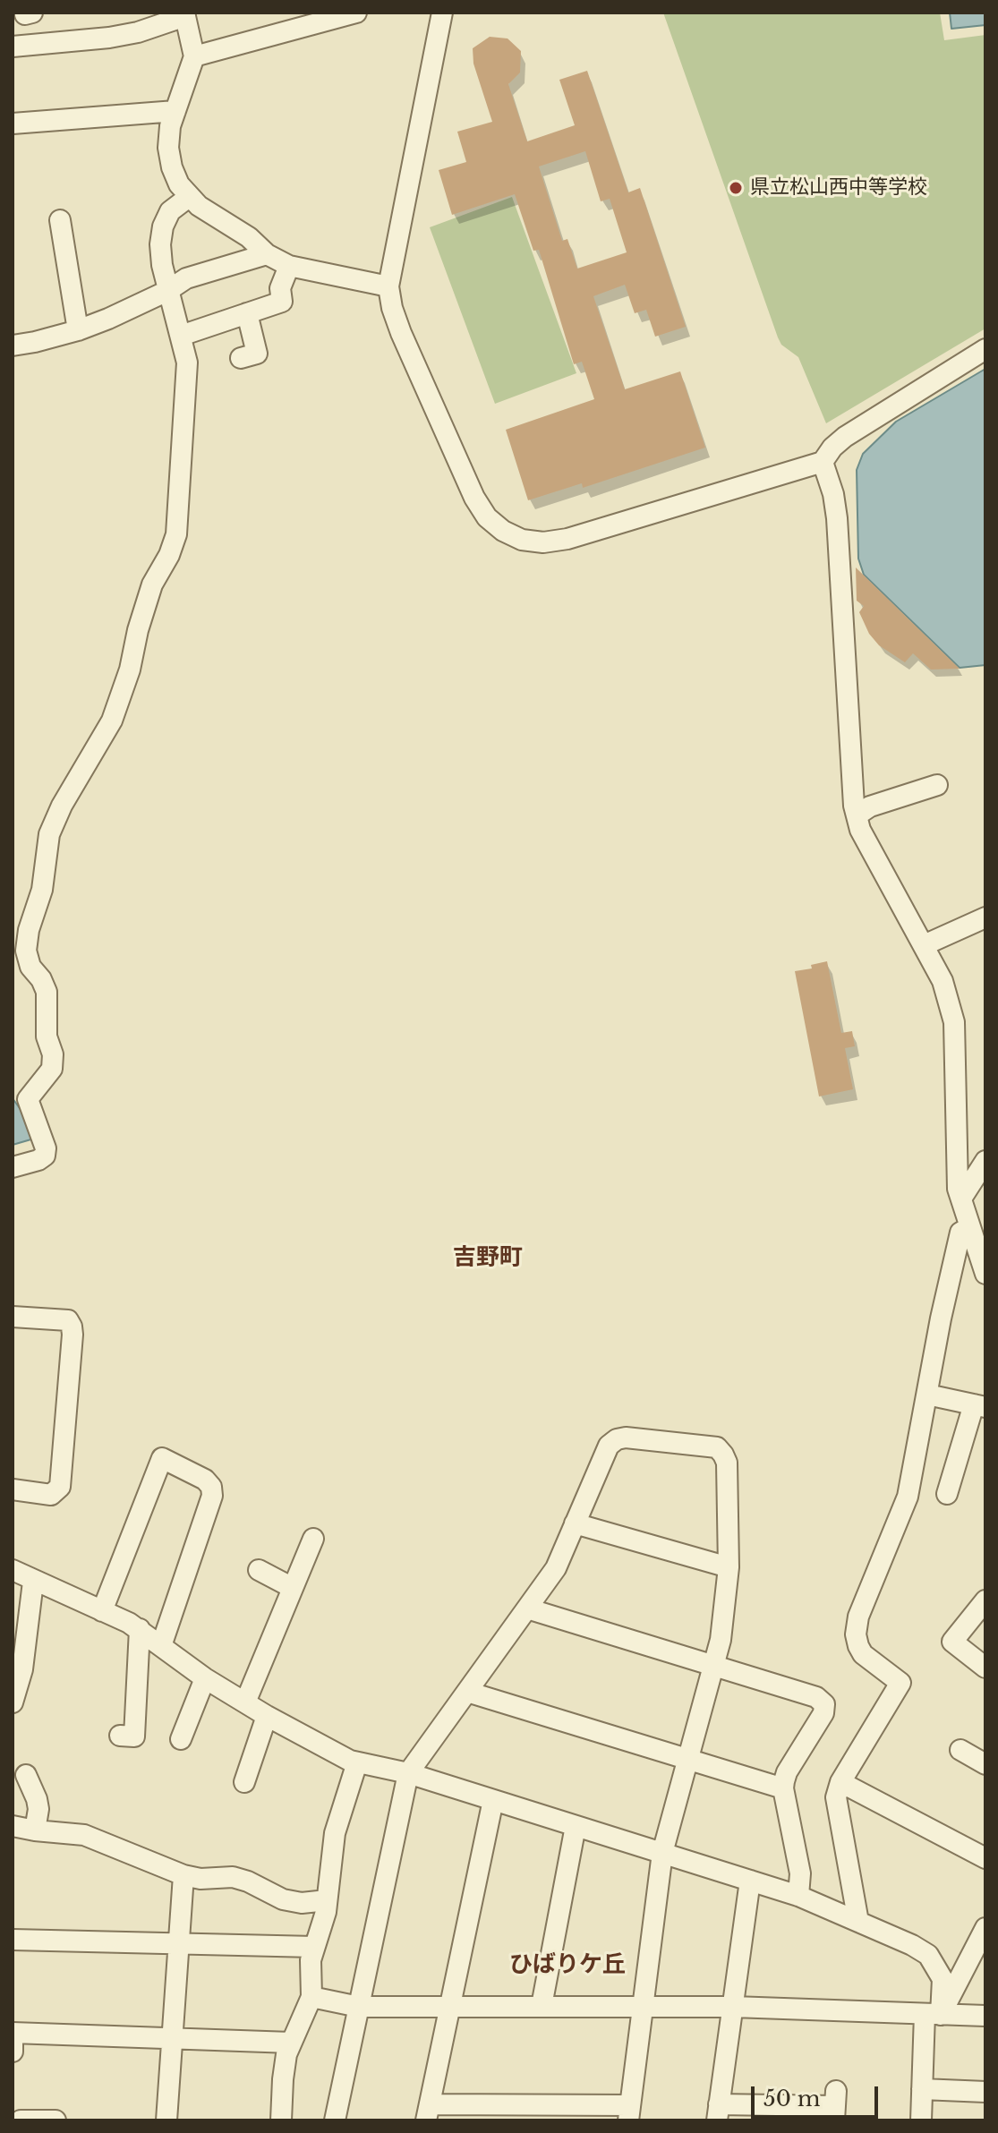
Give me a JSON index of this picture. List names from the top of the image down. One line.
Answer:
{"districts":["吉野町","ひばりケ丘"],"places":["県立松山西中等学校"],"scale_bar":"50 m"}
